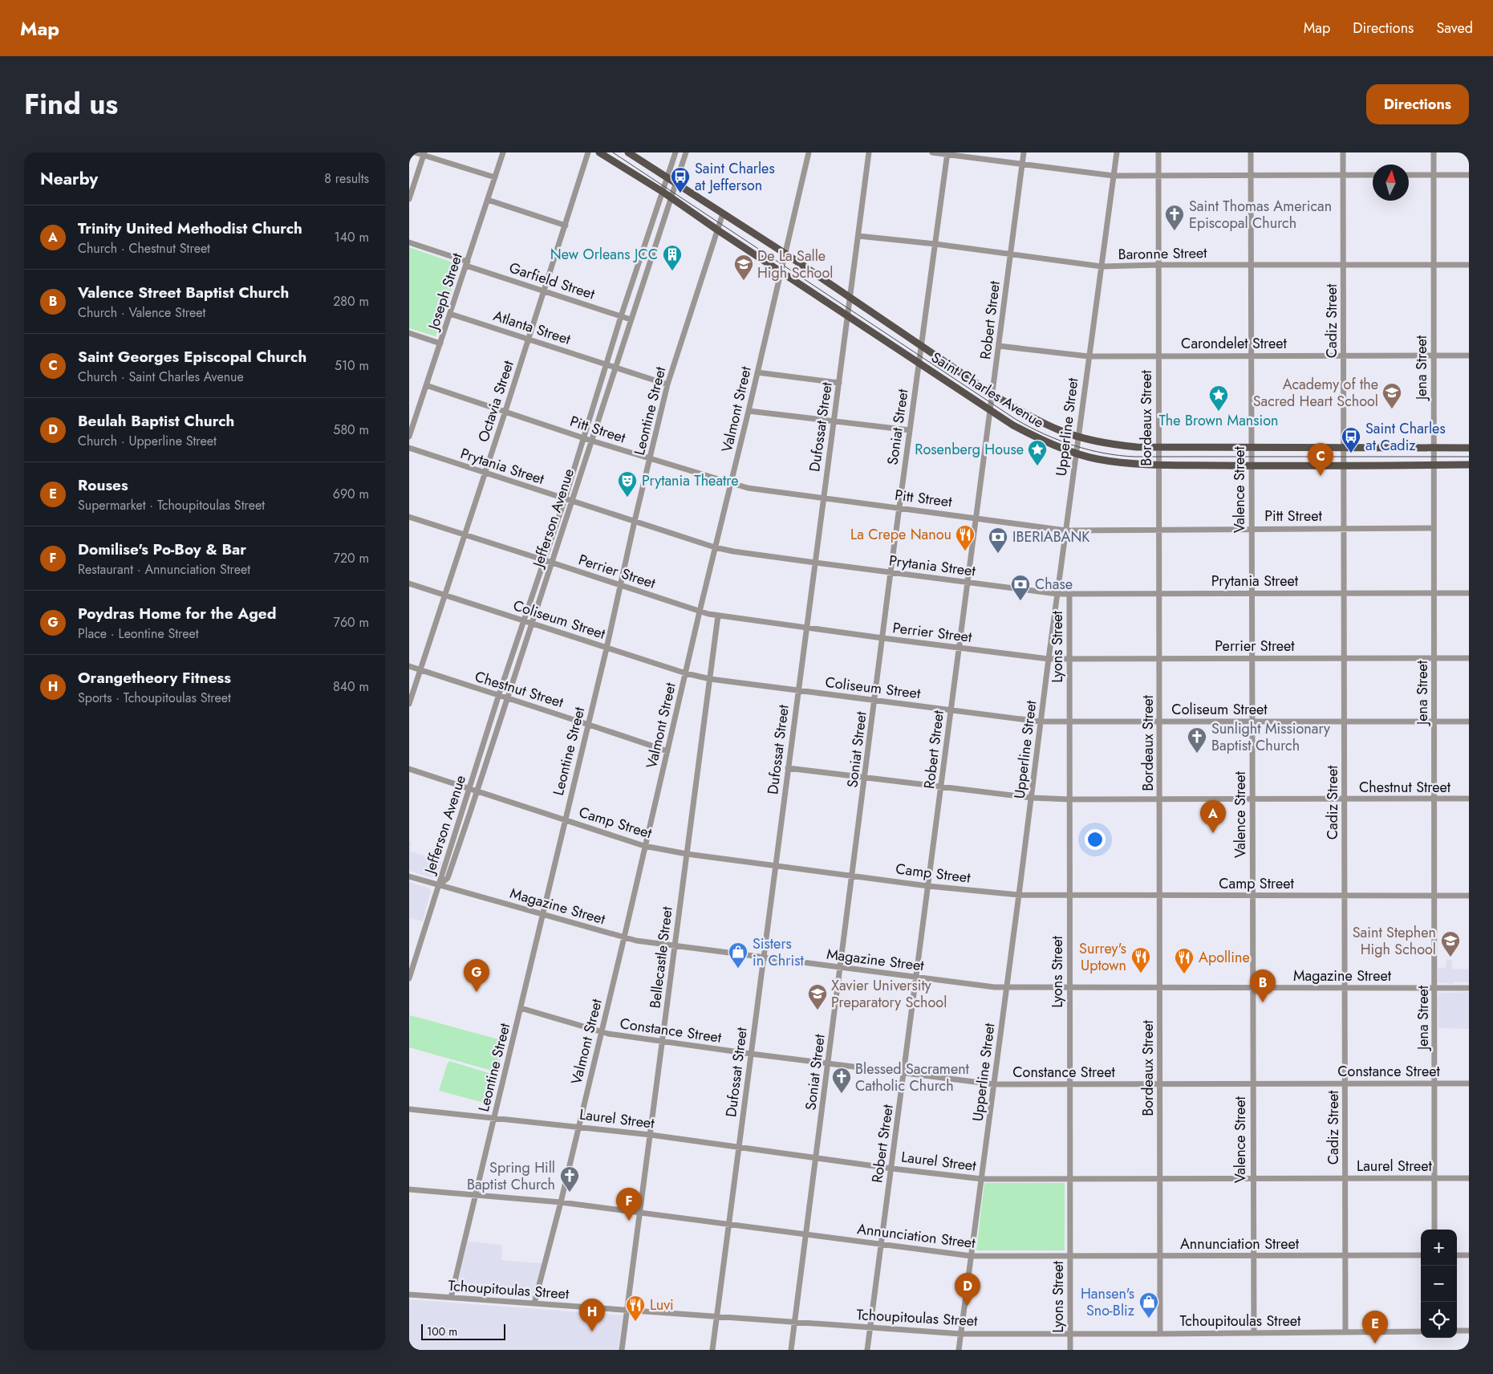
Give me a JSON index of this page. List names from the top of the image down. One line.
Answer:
{"streets":{"main road":["Saint Charles Avenue"],"street":["Baronne Street","Garfield Street","Joseph Street","Robert Street","Cadiz Street","Atlanta Street","Carondelet Street","Jena Street","Octavia Street","Valmont Street","Leontine Street","Bordeaux Street","Dufossat Street","Soniat Street","Upperline Street","Pitt Street","Prytania Street","Valence Street","Jefferson Avenue","Perrier Street","Coliseum Street","Lyons Street","Chestnut Street","Camp Street","Magazine Street","Bellecastle Street","Constance Street","Laurel Street","Annunciation Street","Tchoupitoulas Street"]},"crossings":[["Baronne Street","Robert Street"],["Baronne Street","Cadiz Street"],["Baronne Street","Jena Street"],["Baronne Street","Bordeaux Street"],["Baronne Street","Dufossat Street"],["Baronne Street","Soniat Street"],["Baronne Street","Upperline Street"],["Baronne Street","Valence Street"],["Garfield Street","Joseph Street"],["Garfield Street","Octavia Street"],["Garfield Street","Jefferson Avenue"],["Joseph Street","Atlanta Street"],["Joseph Street","Pitt Street"],["Robert Street","Carondelet Street"],["Robert Street","Saint Charles Avenue"],["Robert Street","Pitt Street"],["Robert Street","Prytania Street"],["Robert Street","Perrier Street"],["Robert Street","Coliseum Street"],["Robert Street","Chestnut Street"],["Robert Street","Camp Street"],["Robert Street","Magazine Street"],["Robert Street","Constance Street"],["Robert Street","Laurel Street"],["Robert Street","Annunciation Street"],["Robert Street","Tchoupitoulas Street"],["Cadiz Street","Carondelet Street"],["Cadiz Street","Saint Charles Avenue"],["Cadiz Street","Pitt Street"],["Cadiz Street","Prytania Street"],["Cadiz Street","Perrier Street"],["Cadiz Street","Coliseum Street"],["Cadiz Street","Chestnut Street"],["Cadiz Street","Camp Street"],["Cadiz Street","Magazine Street"],["Cadiz Street","Constance Street"],["Cadiz Street","Laurel Street"],["Cadiz Street","Annunciation Street"],["Cadiz Street","Tchoupitoulas Street"],["Atlanta Street","Octavia Street"],["Atlanta Street","Jefferson Avenue"],["Carondelet Street","Jena Street"],["Carondelet Street","Bordeaux Street"],["Carondelet Street","Upperline Street"],["Carondelet Street","Valence Street"],["Jena Street","Saint Charles Avenue"],["Jena Street","Pitt Street"],["Jena Street","Prytania Street"],["Jena Street","Perrier Street"],["Jena Street","Coliseum Street"],["Jena Street","Chestnut Street"],["Jena Street","Camp Street"],["Jena Street","Magazine Street"],["Jena Street","Constance Street"],["Jena Street","Laurel Street"],["Saint Charles Avenue","Valmont Street"],["Saint Charles Avenue","Leontine Street"],["Saint Charles Avenue","Bordeaux Street"],["Saint Charles Avenue","Dufossat Street"],["Saint Charles Avenue","Soniat Street"],["Saint Charles Avenue","Upperline Street"],["Saint Charles Avenue","Valence Street"],["Saint Charles Avenue","Jefferson Avenue"],["Octavia Street","Pitt Street"],["Octavia Street","Prytania Street"],["Octavia Street","Perrier Street"],["Octavia Street","Coliseum Street"],["Octavia Street","Chestnut Street"],["Valmont Street","Pitt Street"],["Valmont Street","Prytania Street"],["Valmont Street","Perrier Street"],["Valmont Street","Coliseum Street"],["Valmont Street","Chestnut Street"],["Valmont Street","Camp Street"],["Valmont Street","Magazine Street"],["Valmont Street","Constance Street"],["Valmont Street","Laurel Street"],["Valmont Street","Annunciation Street"],["Valmont Street","Tchoupitoulas Street"],["Leontine Street","Pitt Street"],["Leontine Street","Prytania Street"],["Leontine Street","Perrier Street"],["Leontine Street","Coliseum Street"],["Leontine Street","Chestnut Street"],["Leontine Street","Camp Street"],["Leontine Street","Magazine Street"],["Leontine Street","Constance Street"],["Leontine Street","Laurel Street"],["Leontine Street","Annunciation Street"],["Leontine Street","Tchoupitoulas Street"],["Bordeaux Street","Pitt Street"],["Bordeaux Street","Prytania Street"],["Bordeaux Street","Perrier Street"],["Bordeaux Street","Coliseum Street"],["Bordeaux Street","Chestnut Street"],["Bordeaux Street","Camp Street"],["Bordeaux Street","Magazine Street"],["Bordeaux Street","Constance Street"],["Bordeaux Street","Laurel Street"],["Bordeaux Street","Annunciation Street"],["Bordeaux Street","Tchoupitoulas Street"],["Dufossat Street","Pitt Street"],["Dufossat Street","Prytania Street"],["Dufossat Street","Perrier Street"],["Dufossat Street","Coliseum Street"],["Dufossat Street","Chestnut Street"],["Dufossat Street","Camp Street"],["Dufossat Street","Magazine Street"],["Dufossat Street","Constance Street"],["Dufossat Street","Laurel Street"],["Dufossat Street","Annunciation Street"],["Dufossat Street","Tchoupitoulas Street"],["Soniat Street","Pitt Street"],["Soniat Street","Prytania Street"],["Soniat Street","Perrier Street"],["Soniat Street","Coliseum Street"],["Soniat Street","Chestnut Street"],["Soniat Street","Camp Street"],["Soniat Street","Magazine Street"],["Soniat Street","Constance Street"],["Soniat Street","Laurel Street"],["Soniat Street","Annunciation Street"],["Soniat Street","Tchoupitoulas Street"],["Upperline Street","Pitt Street"],["Upperline Street","Prytania Street"],["Upperline Street","Perrier Street"],["Upperline Street","Coliseum Street"],["Upperline Street","Chestnut Street"],["Upperline Street","Camp Street"],["Upperline Street","Magazine Street"],["Upperline Street","Constance Street"],["Upperline Street","Laurel Street"],["Upperline Street","Annunciation Street"],["Upperline Street","Tchoupitoulas Street"],["Pitt Street","Valence Street"],["Pitt Street","Jefferson Avenue"],["Prytania Street","Valence Street"],["Prytania Street","Jefferson Avenue"],["Prytania Street","Lyons Street"],["Valence Street","Perrier Street"],["Valence Street","Coliseum Street"],["Valence Street","Chestnut Street"],["Valence Street","Camp Street"],["Valence Street","Magazine Street"],["Valence Street","Constance Street"],["Valence Street","Laurel Street"],["Valence Street","Annunciation Street"],["Valence Street","Tchoupitoulas Street"],["Jefferson Avenue","Perrier Street"],["Jefferson Avenue","Coliseum Street"],["Jefferson Avenue","Chestnut Street"],["Jefferson Avenue","Camp Street"],["Jefferson Avenue","Magazine Street"],["Perrier Street","Lyons Street"],["Perrier Street","Bellecastle Street"],["Coliseum Street","Lyons Street"],["Coliseum Street","Bellecastle Street"],["Lyons Street","Chestnut Street"],["Lyons Street","Camp Street"],["Lyons Street","Magazine Street"],["Lyons Street","Constance Street"],["Lyons Street","Laurel Street"],["Lyons Street","Annunciation Street"],["Lyons Street","Tchoupitoulas Street"],["Camp Street","Bellecastle Street"],["Magazine Street","Bellecastle Street"],["Bellecastle Street","Constance Street"],["Bellecastle Street","Laurel Street"],["Bellecastle Street","Annunciation Street"],["Bellecastle Street","Tchoupitoulas Street"]],"places":{"bus stop":["Saint Charles at Jefferson","Saint Charles at Cadiz"],"church":["Saint Thomas American Episcopal Church","Sunlight Missionary Baptist Church","Blessed Sacrament Catholic Church","Spring Hill Baptist Church"],"building":["New Orleans JCC"],"school or university":["De La Salle High School","Academy of the Sacred Heart School","Saint Stephen High School","Xavier University Preparatory School"],"place":["The Brown Mansion","Rosenberg House"],"theatre":["Prytania Theatre"],"restaurant":["La Crepe Nanou","Surrey's Uptown","Apolline","Luvi"],"bank":["IBERIABANK","Chase"],"shop":["Sisters in Christ","Hansen's Sno-Bliz"]},"scale_bar":"100 m","north":"top","page":{"header":"Map","nav":["Map","Directions","Saved"],"title":"Find us","buttons":"Directions","heading":["Nearby","8 results"],"list":[{"mark":"A","name":"Trinity United Methodist Church","note":"Church · Chestnut Street","value":"140 m"},{"mark":"B","name":"Valence Street Baptist Church","note":"Church · Valence Street","value":"280 m"},{"mark":"C","name":"Saint Georges Episcopal Church","note":"Church · Saint Charles Avenue","value":"510 m"},{"mark":"D","name":"Beulah Baptist Church","note":"Church · Upperline Street","value":"580 m"},{"mark":"E","name":"Rouses","note":"Supermarket · Tchoupitoulas Street","value":"690 m"},{"mark":"F","name":"Domilise's Po-Boy & Bar","note":"Restaurant · Annunciation Street","value":"720 m"},{"mark":"G","name":"Poydras Home for the Aged","note":"Place · Leontine Street","value":"760 m"},{"mark":"H","name":"Orangetheory Fitness","note":"Sports · Tchoupitoulas Street","value":"840 m"}],"pins":["C","A","G","B","F","D","H","E"],"map_buttons":["+","−"],"scale":"100 m"}}
